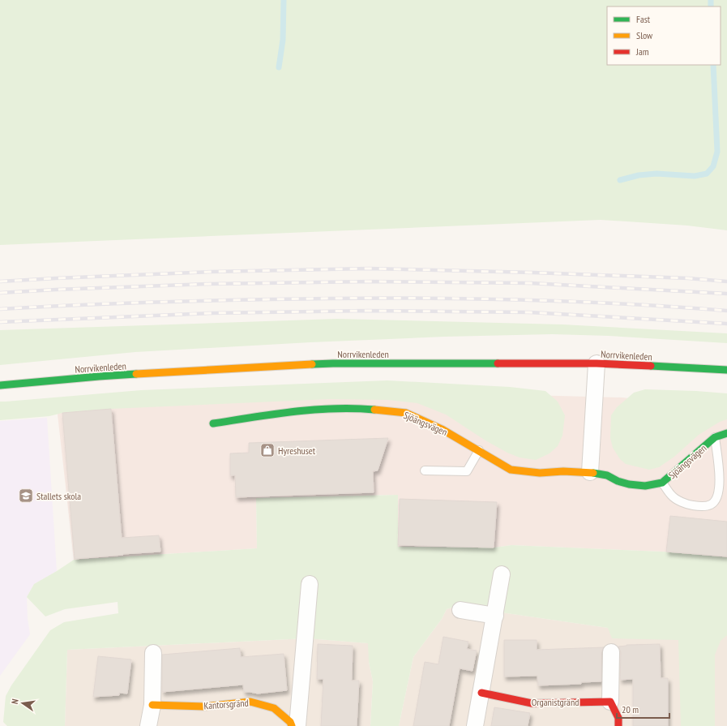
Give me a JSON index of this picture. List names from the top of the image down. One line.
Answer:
{"streets":{"street":["Norrvikenleden","Sjöängsvägen","Organistgränd","Kantorsgränd"]},"places":{"shop":["Hyreshuset"],"school or university":["Stallets skola"]},"legend":["Fast","Slow","Jam"],"scale_bar":"20 m","north":"left"}
